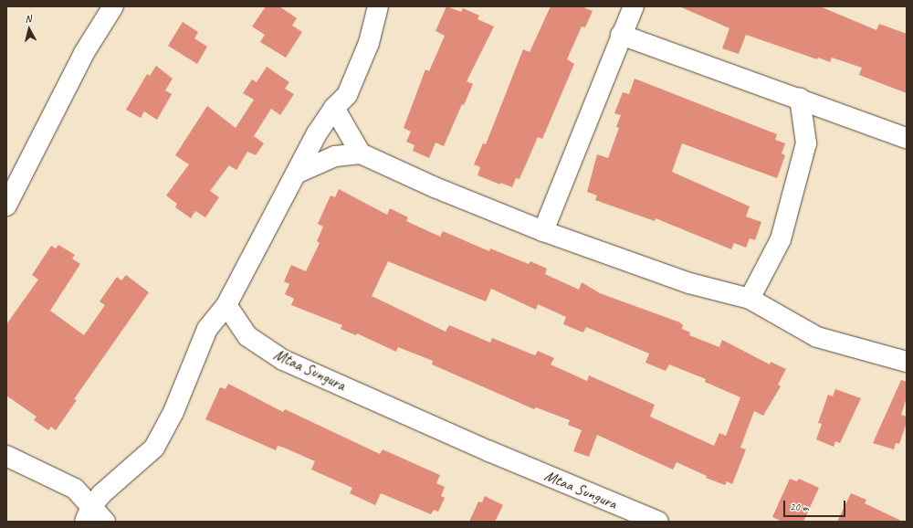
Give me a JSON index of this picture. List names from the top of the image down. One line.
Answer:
{"streets":{"street":["Mtaa Sungura"]},"scale_bar":"20 m","north":"top"}
